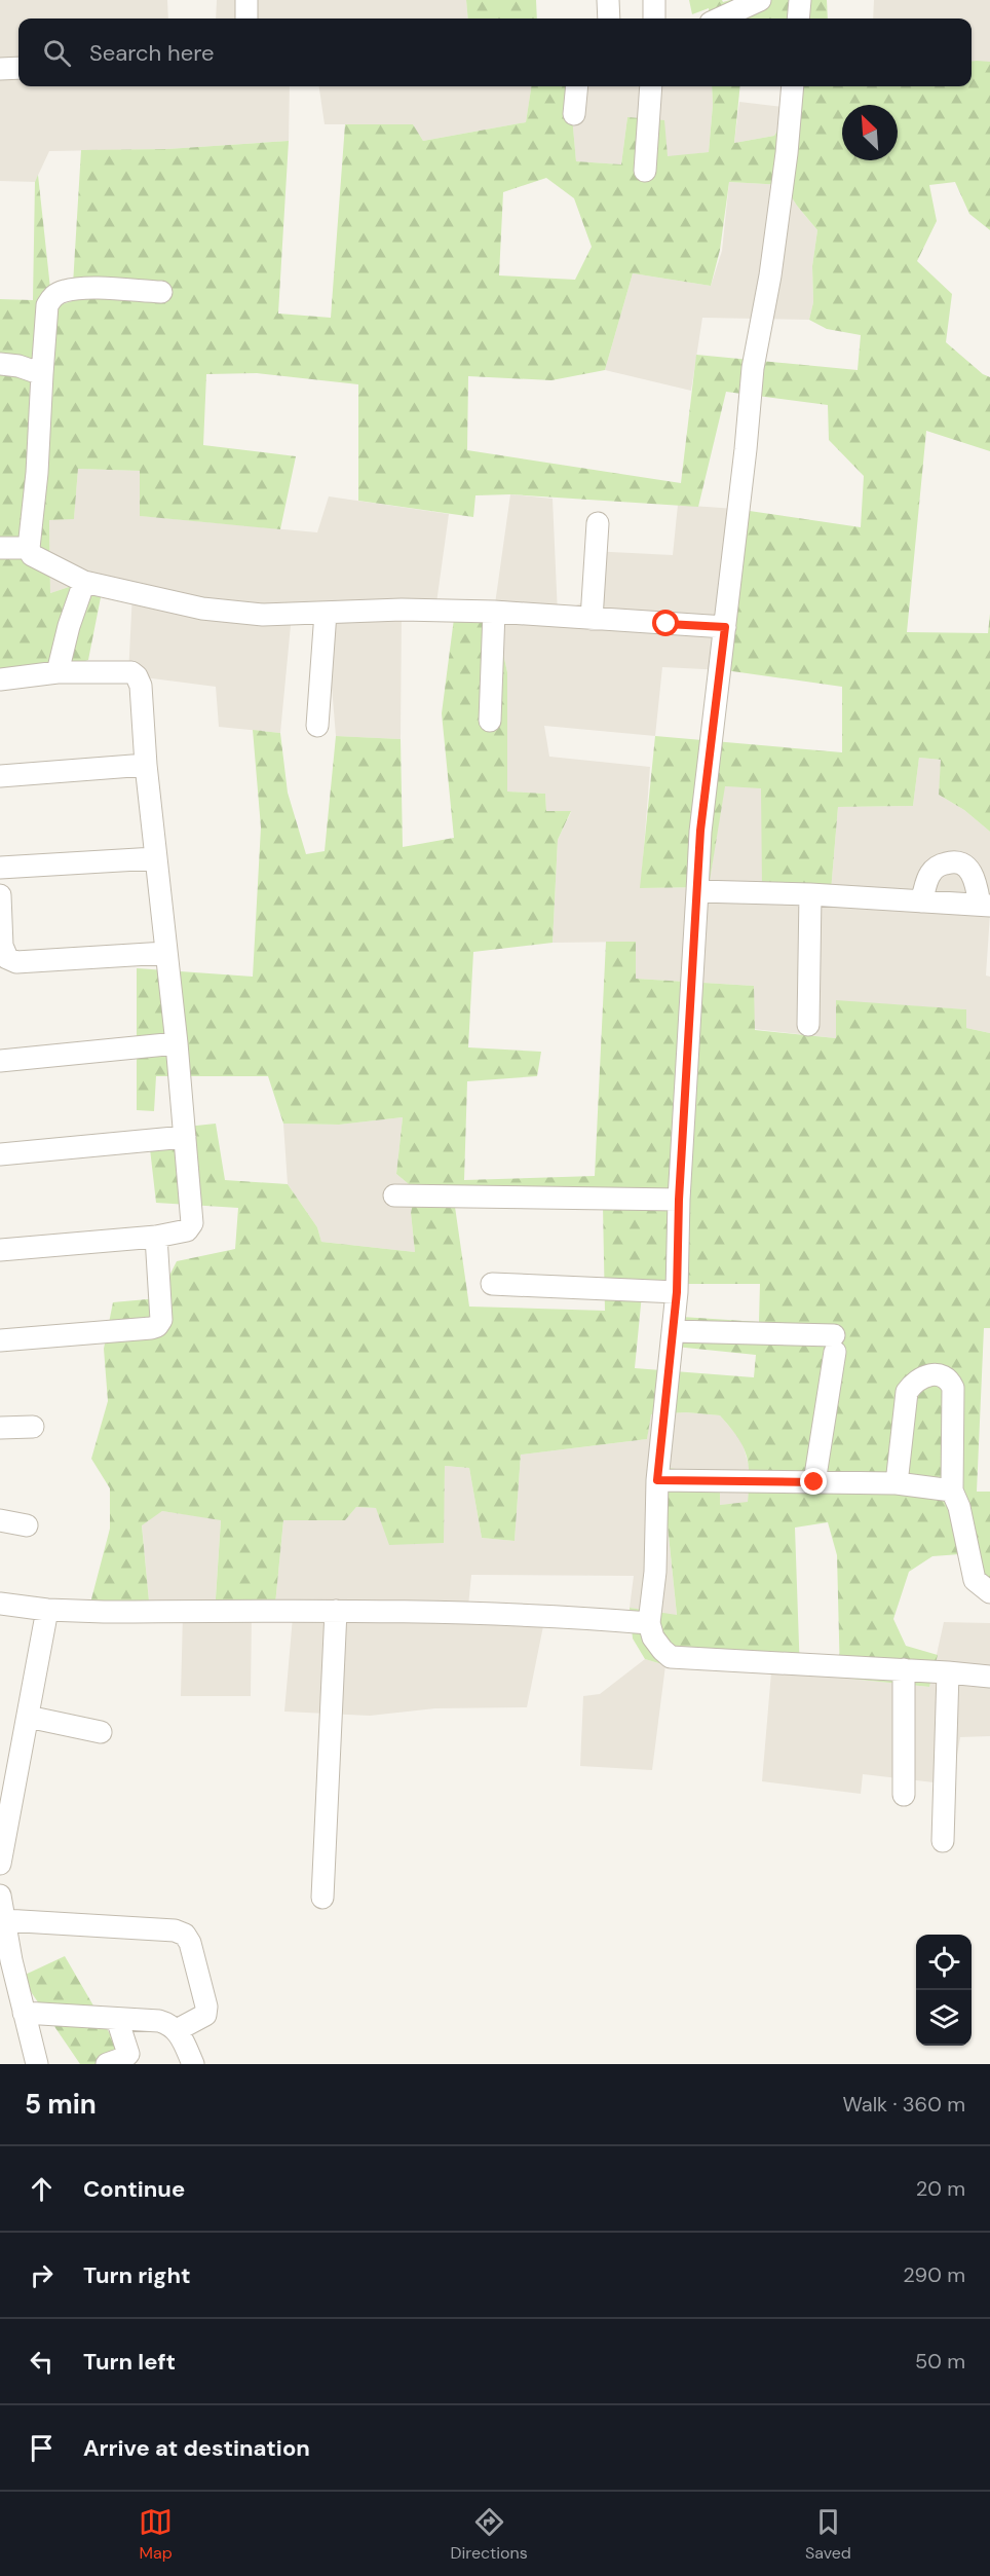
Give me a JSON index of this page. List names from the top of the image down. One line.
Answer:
{"north":"top left","page":{"search":"Search here","heading":["5 min","Walk · 360 m"],"list":[["Continue","20 m"],["Turn right","290 m"],["Turn left","50 m"],"Arrive at destination"],"nav":["Map","Directions","Saved"]}}
